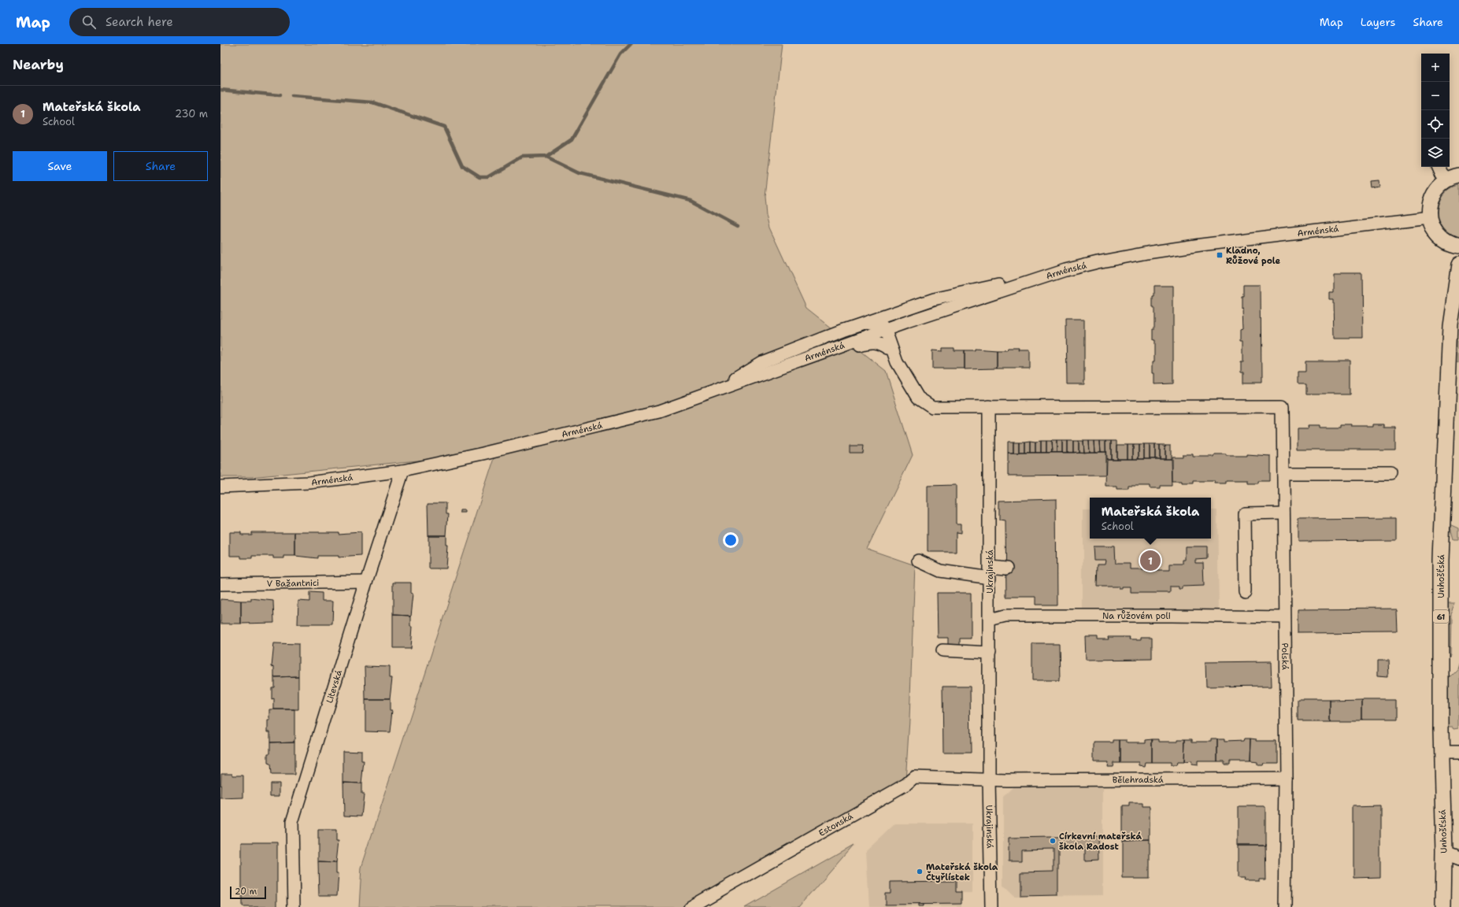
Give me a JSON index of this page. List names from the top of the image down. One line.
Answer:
{"streets":{"main road":["Unhošťská","61"],"street":["Arménská","Ukrajinská","V Bažantnici","Na růžovém poli","Polská","Litevská","Bělehradská","Estonská"]},"crossings":[["Arménská","Litevská"],["Ukrajinská","Na růžovém poli"],["Ukrajinská","Polská"],["Ukrajinská","Bělehradská"],["Ukrajinská","Estonská"],["V Bažantnici","Litevská"],["Na růžovém poli","Polská"],["Polská","Bělehradská"],["Bělehradská","Estonská"]],"places":{"transit":["Kladno, Růžové pole"],"other":["Církevní mateřská škola Radost","Mateřská škola Čtyřlístek"]},"scale_bar":"20 m","page":{"header":"Map","search":"Search here","nav":["Map","Layers","Share"],"heading":"Nearby","map_buttons":["+","−"],"list":[{"mark":"1","name":"Mateřská škola","note":"School","value":"230 m"}],"buttons":["Save","Share"],"popup":["Mateřská škola","School"],"pins":"1","scale":"20 m"}}
